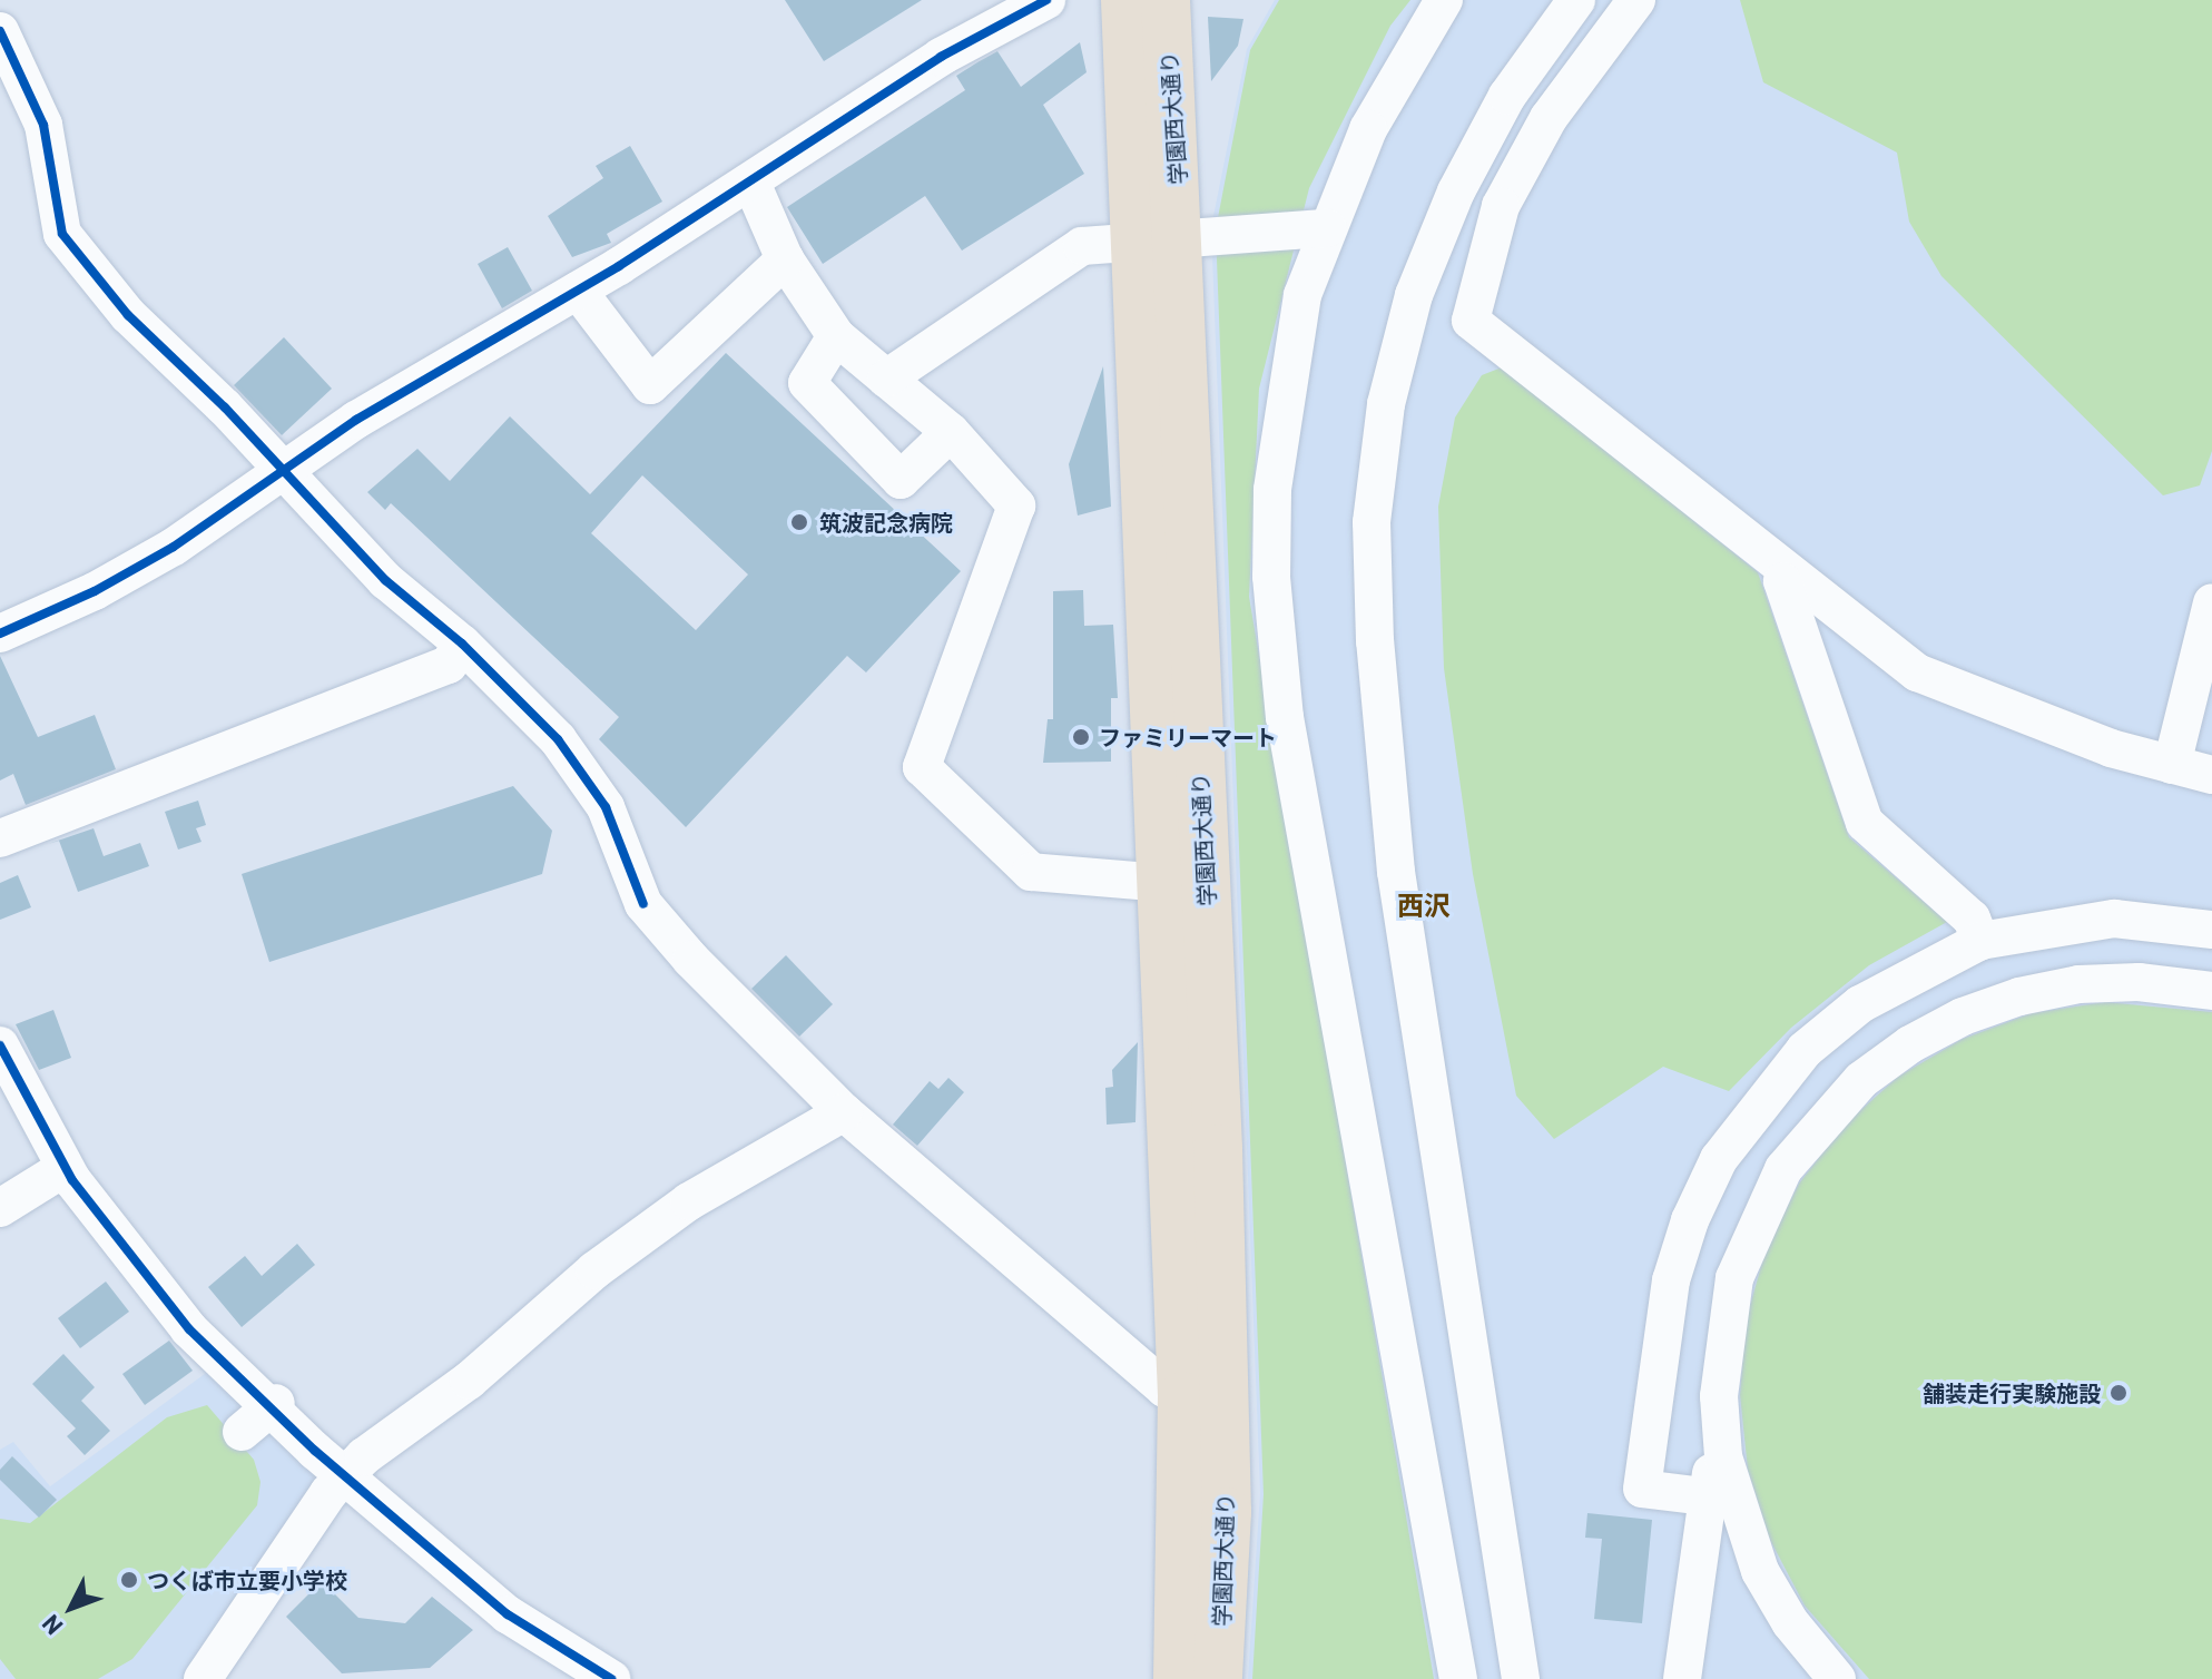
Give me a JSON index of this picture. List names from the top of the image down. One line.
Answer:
{"streets":{"highway":["学園西大通り"]},"districts":["西沢"],"places":["筑波記念病院","ファミリーマート","舗装走行実験施設","つくば市立要小学校"],"north":"bottom left"}
